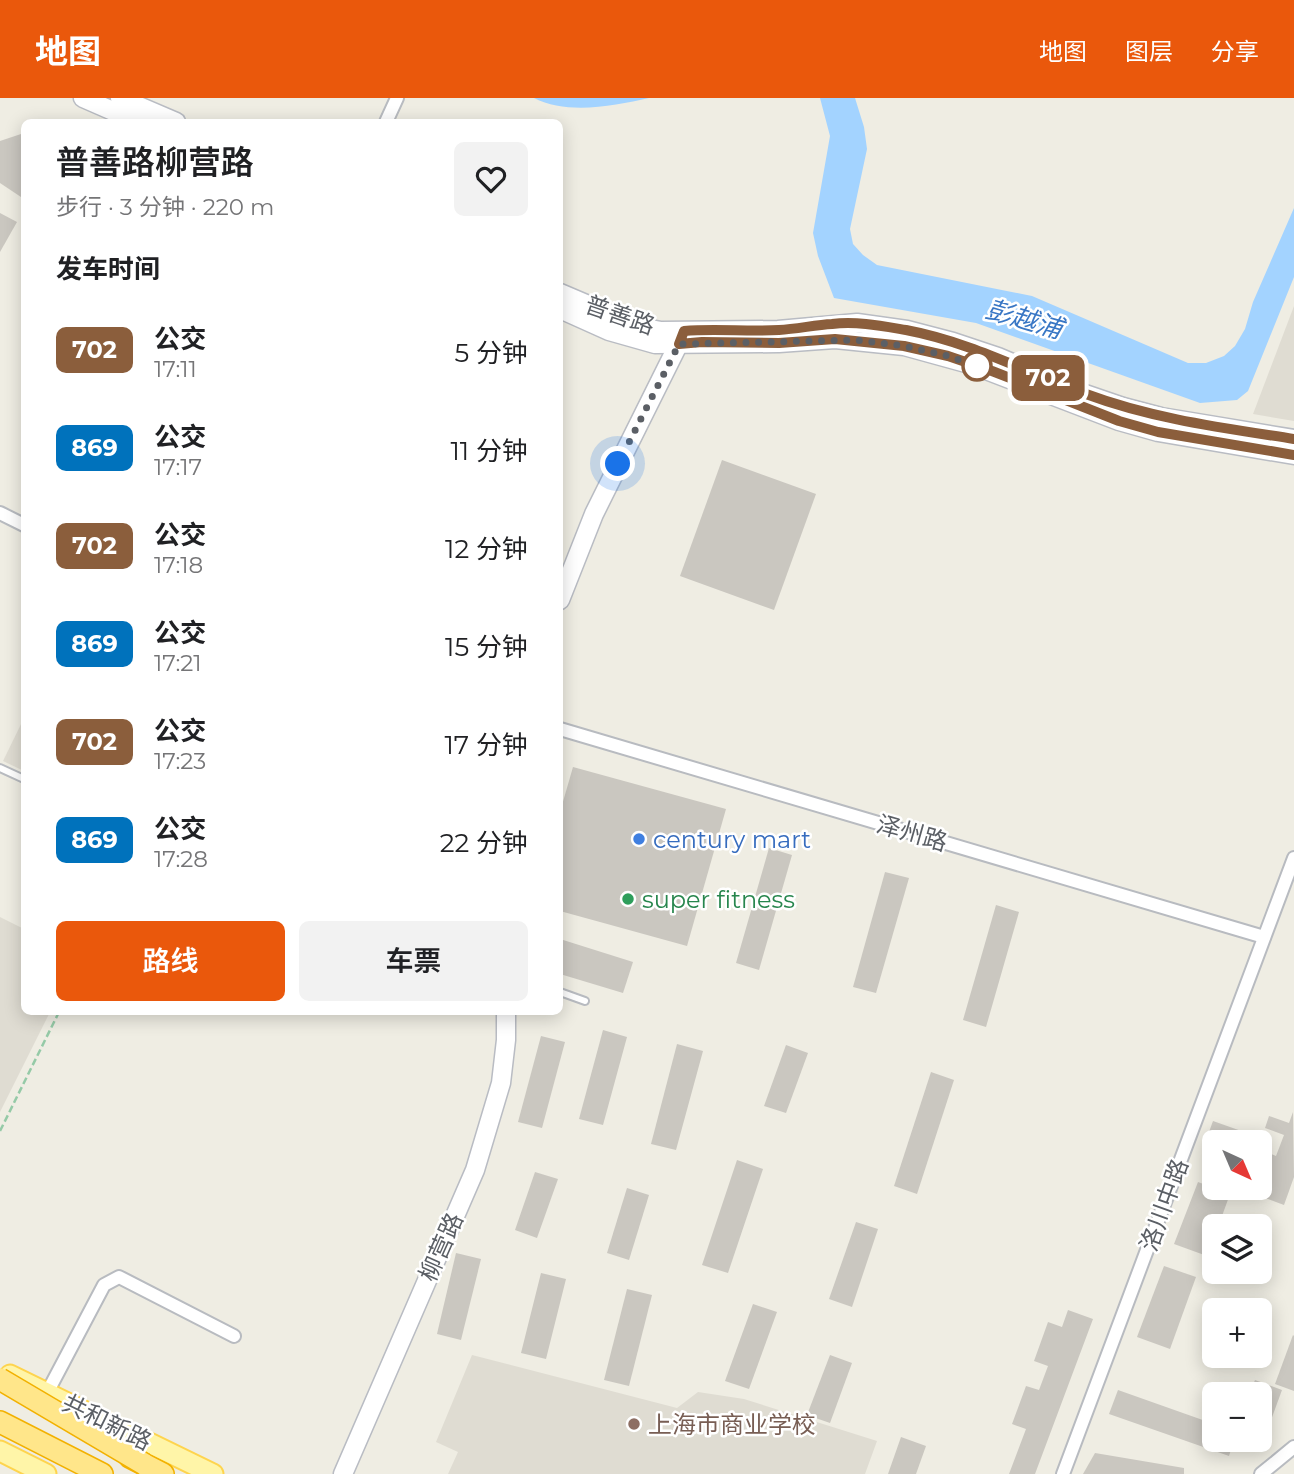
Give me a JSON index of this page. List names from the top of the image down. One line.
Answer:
{"streets":{"main road":["普善路","柳营路","共和新路"],"street":["泽州路","洛川中路"]},"crossings":[["泽州路","洛川中路"]],"water":["彭越浦"],"places":["century mart","super fitness","上海市商业学校"],"lines":["bus line 702"],"north":"bottom right","page":{"header":"地图","nav":["地图","图层","分享"],"on_map":"702","heading":[["普善路柳营路","步行 · 3 分钟 · 220 m"],"发车时间"],"list":[{"mark":"702","name":"公交","note":"17:11","value":"5 分钟"},{"mark":"869","name":"公交","note":"17:17","value":"11 分钟"},{"mark":"702","name":"公交","note":"17:18","value":"12 分钟"},{"mark":"869","name":"公交","note":"17:21","value":"15 分钟"},{"mark":"702","name":"公交","note":"17:23","value":"17 分钟"},{"mark":"869","name":"公交","note":"17:28","value":"22 分钟"}],"buttons":["路线","车票"],"map_buttons":["+","−"]}}
